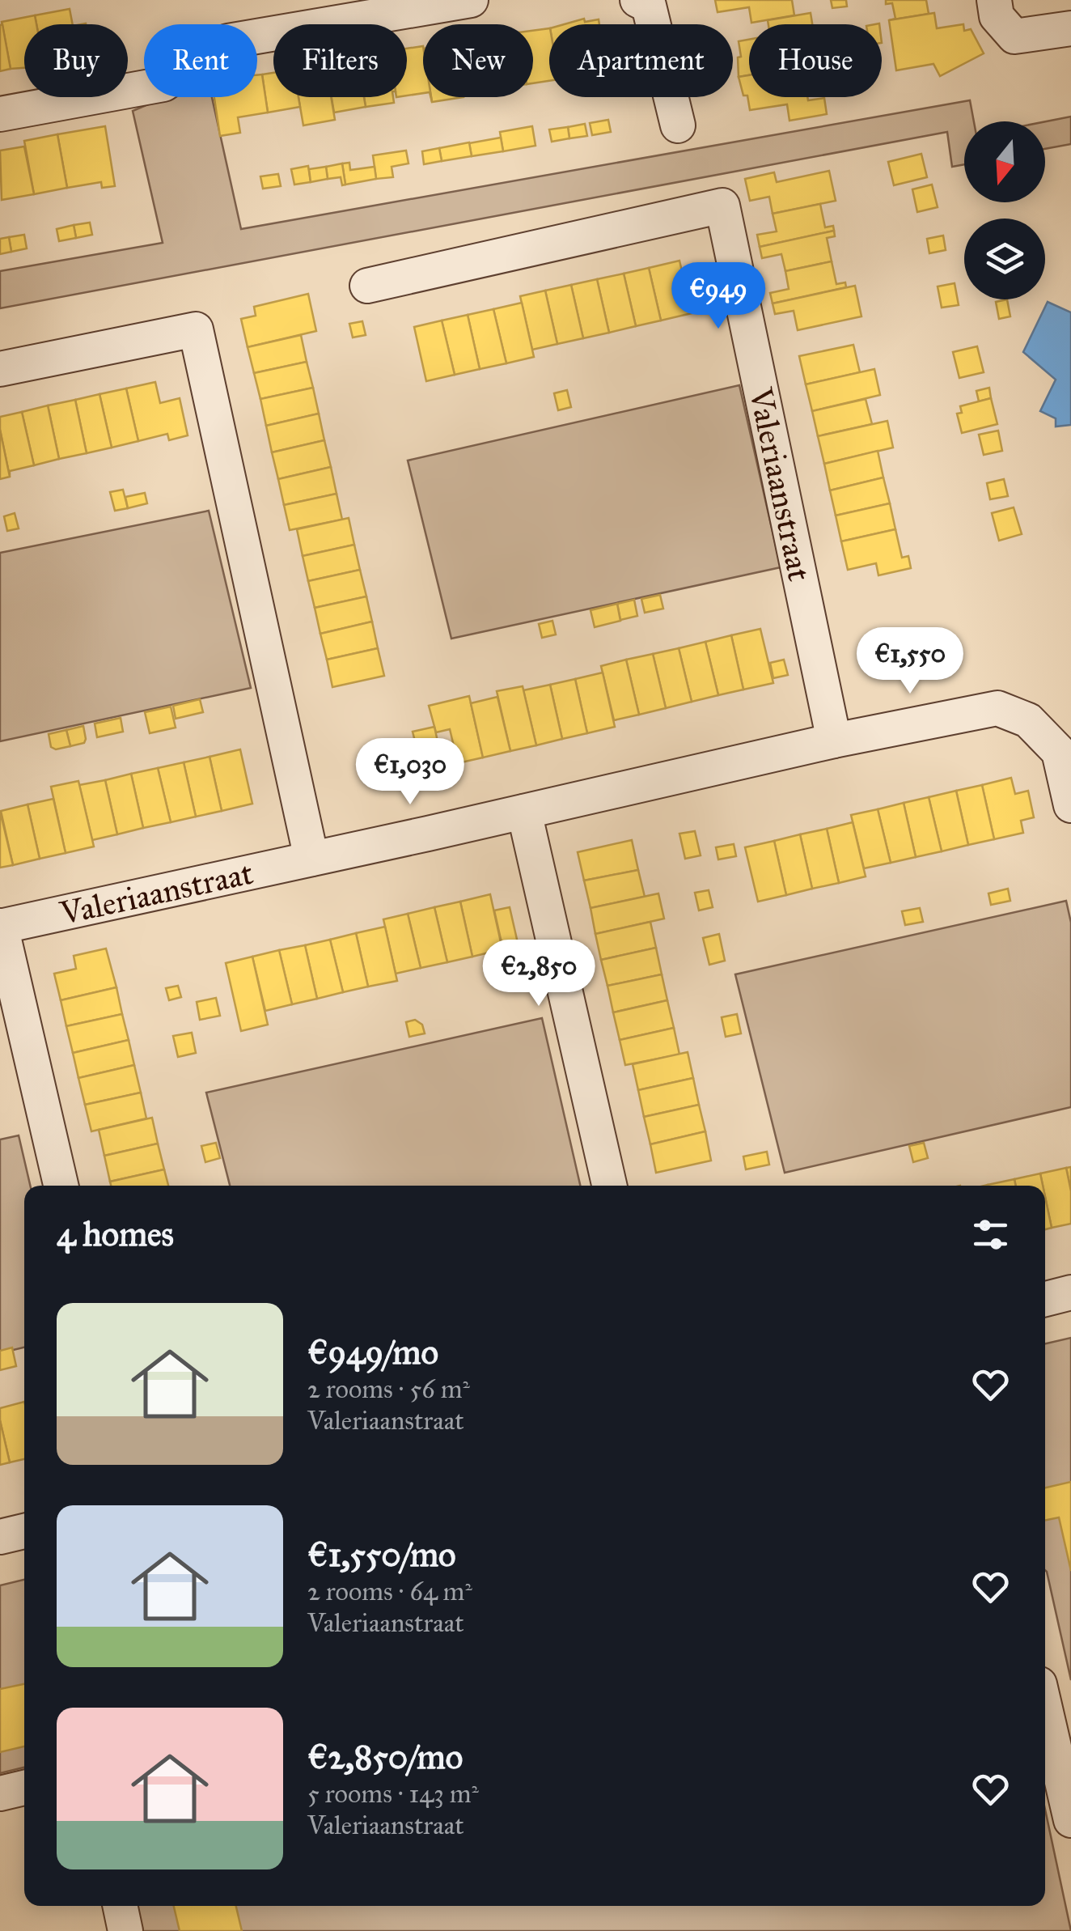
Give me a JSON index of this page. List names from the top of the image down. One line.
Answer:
{"streets":{"street":["Valeriaanstraat"]},"north":"bottom","page":{"chip":["Buy","Rent","Filters","New","Apartment","House"],"price":["€949","€1,550","€1,030","€2,850"],"heading":"4 homes","list":[{"name":"€949/mo","note":"2 rooms · 56 m² · Valeriaanstraat"},{"name":"€1,550/mo","note":"2 rooms · 64 m² · Valeriaanstraat"},{"name":"€2,850/mo","note":"5 rooms · 143 m² · Valeriaanstraat"}]}}
